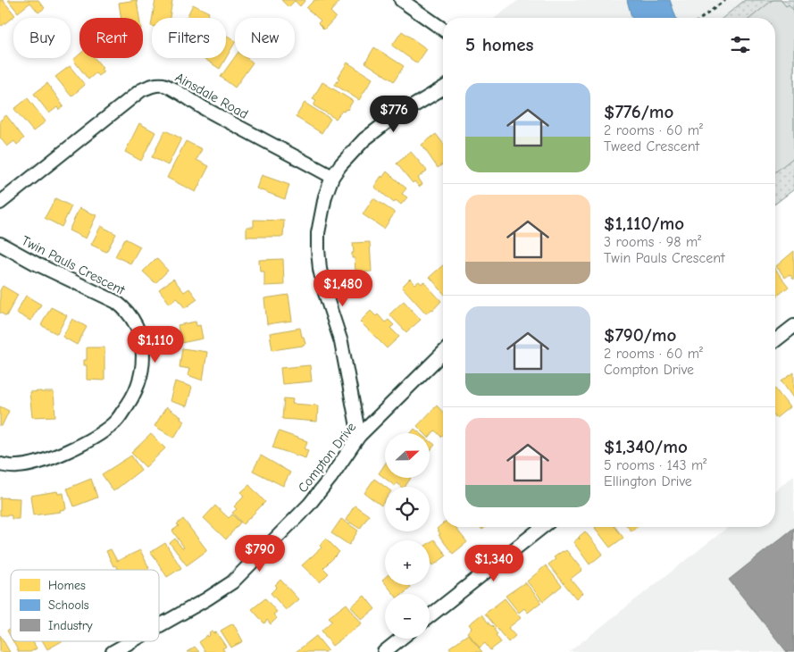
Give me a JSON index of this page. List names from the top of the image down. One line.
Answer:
{"streets":{"street":["Ainsdale Road","Twin Pauls Crescent","Compton Drive"]},"legend":["Homes","Schools","Industry"],"north":"right","page":{"chip":["Buy","Rent","Filters","New"],"heading":"5 homes","list":[{"name":"$776/mo","note":"2 rooms · 60 m² · Tweed Crescent"},{"name":"$1,110/mo","note":"3 rooms · 98 m² · Twin Pauls Crescent"},{"name":"$790/mo","note":"2 rooms · 60 m² · Compton Drive"},{"name":"$1,340/mo","note":"5 rooms · 143 m² · Ellington Drive"}],"price":["$776","$1,480","$1,110","$790","$1,340"],"map_buttons":["+","−"]}}
